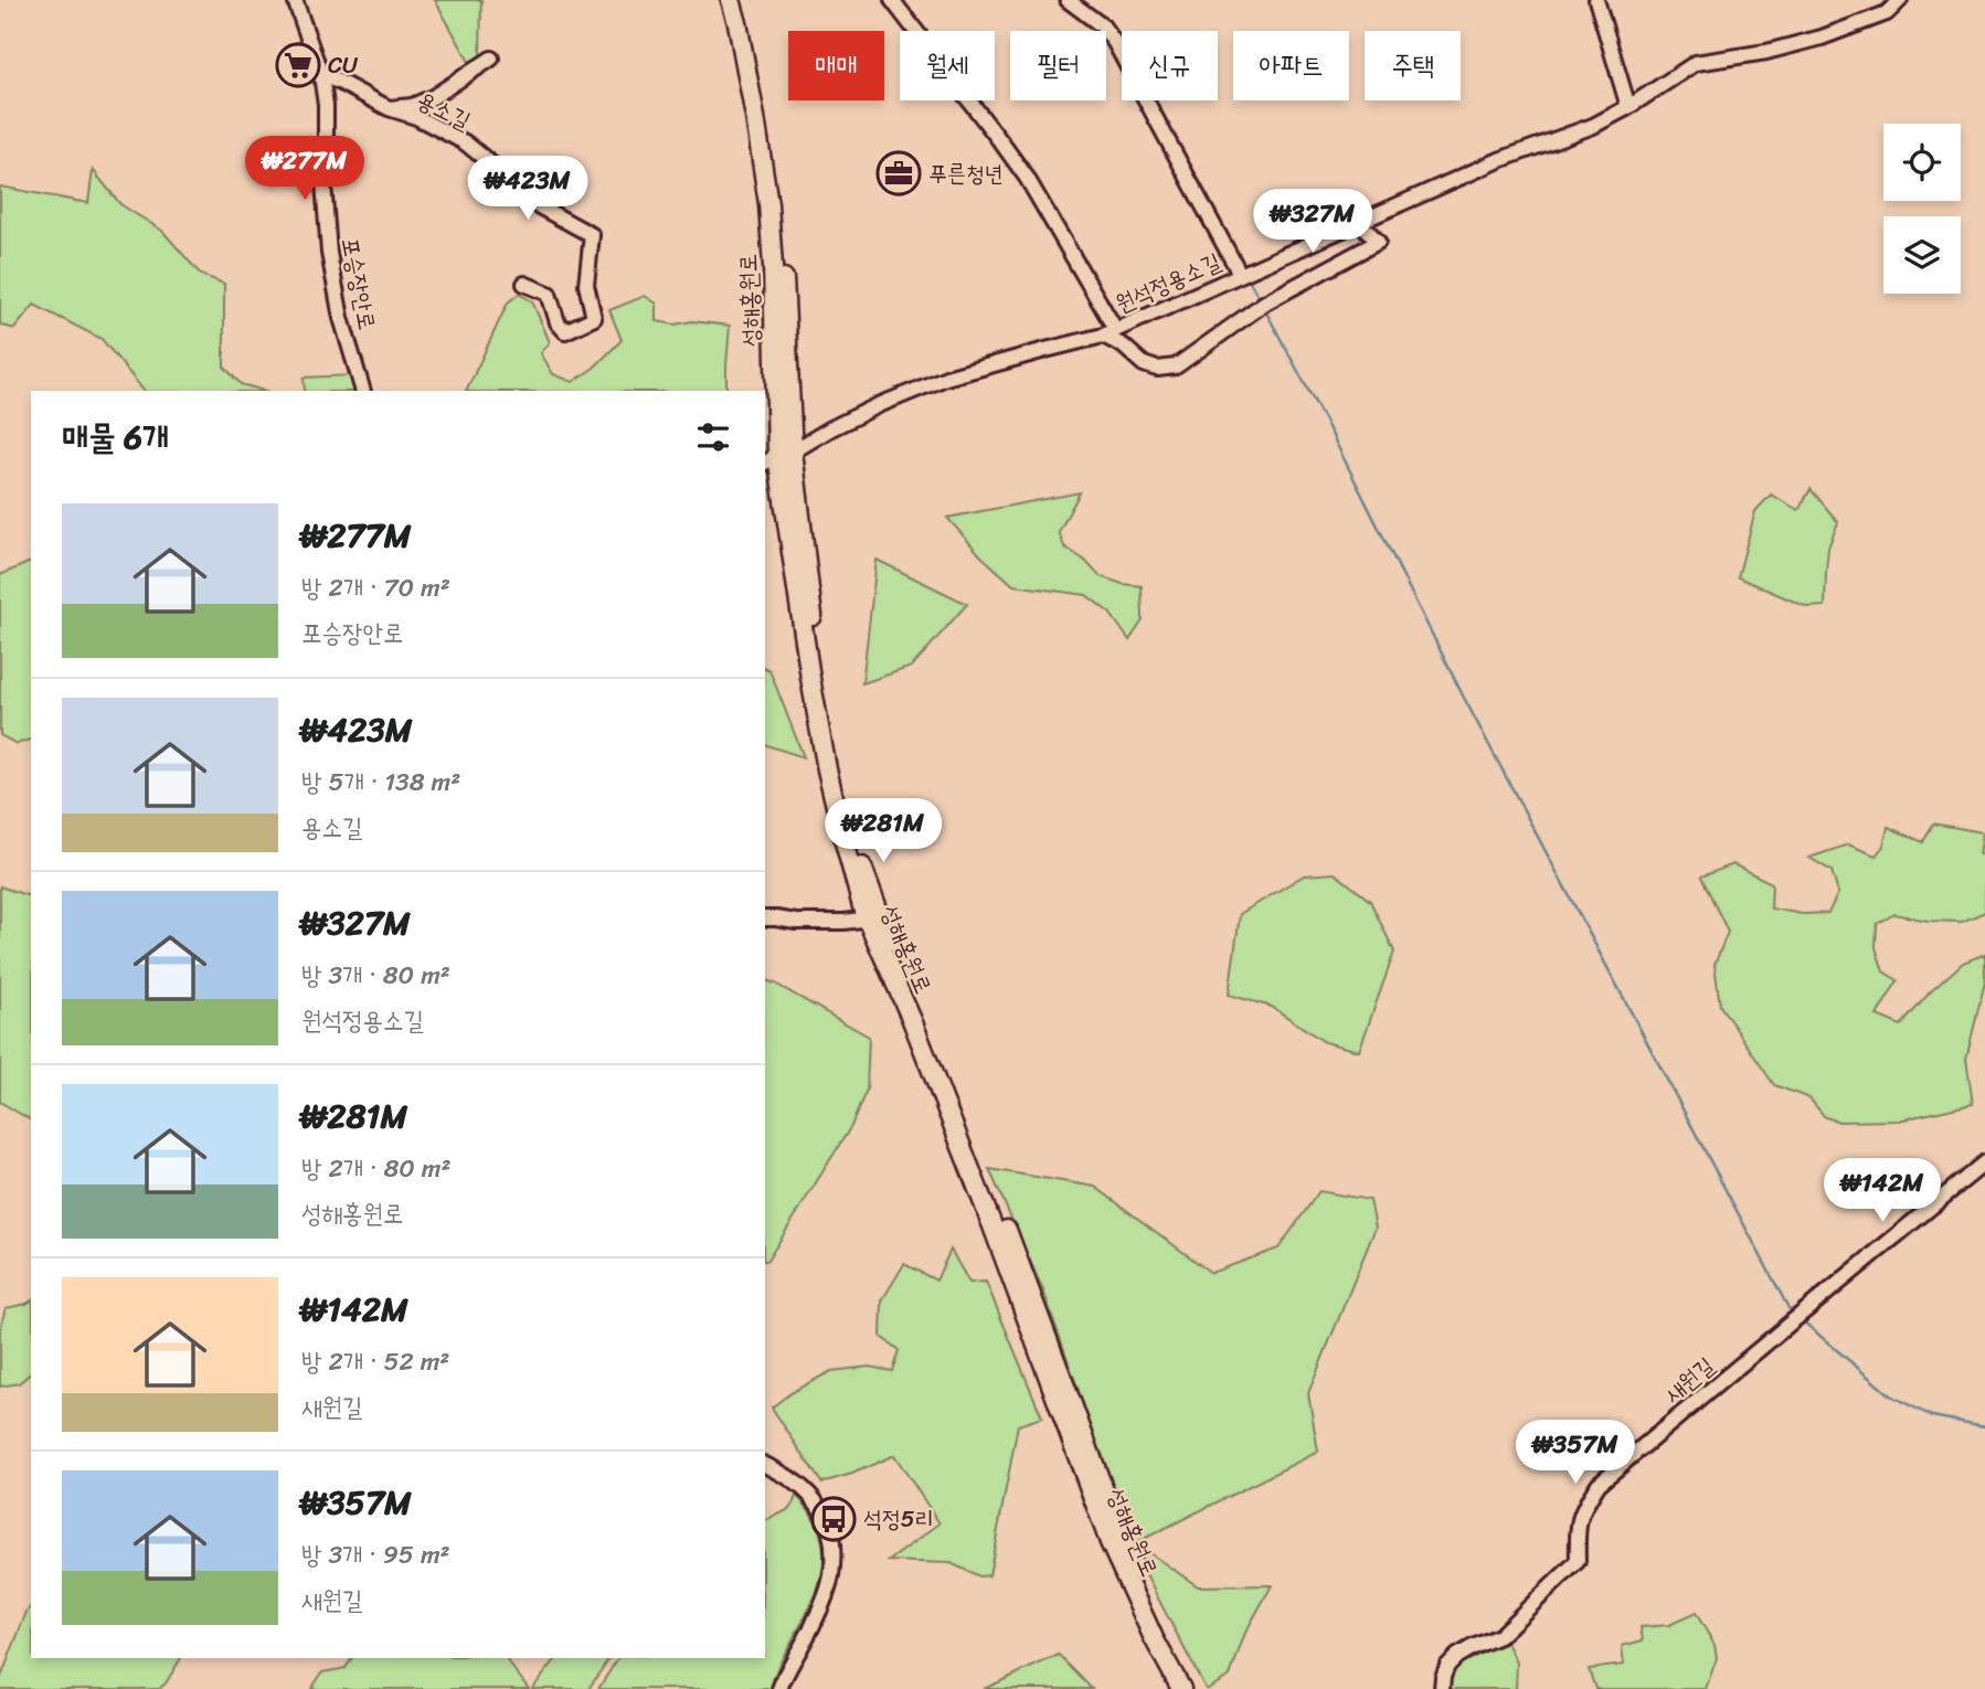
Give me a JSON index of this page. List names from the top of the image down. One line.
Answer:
{"streets":{"main road":["성해홍원로"],"street":["용소길","원석정용소길","포승장안로","새원길"]},"crossings":[["용소길","포승장안로"],["원석정용소길","성해홍원로"]],"places":{"supermarket":["CU"],"office":["푸른청년"],"bus stop":["석정5리"]},"page":{"chip":["매매","월세","필터","신규","아파트","주택"],"price":["₩277M","₩423M","₩327M","₩281M","₩142M","₩357M"],"heading":"매물 6개","list":[{"name":"₩277M","note":"방 2개 · 70 m² · 포승장안로"},{"name":"₩423M","note":"방 5개 · 138 m² · 용소길"},{"name":"₩327M","note":"방 3개 · 80 m² · 원석정용소길"},{"name":"₩281M","note":"방 2개 · 80 m² · 성해홍원로"},{"name":"₩142M","note":"방 2개 · 52 m² · 새원길"},{"name":"₩357M","note":"방 3개 · 95 m² · 새원길"}]}}
